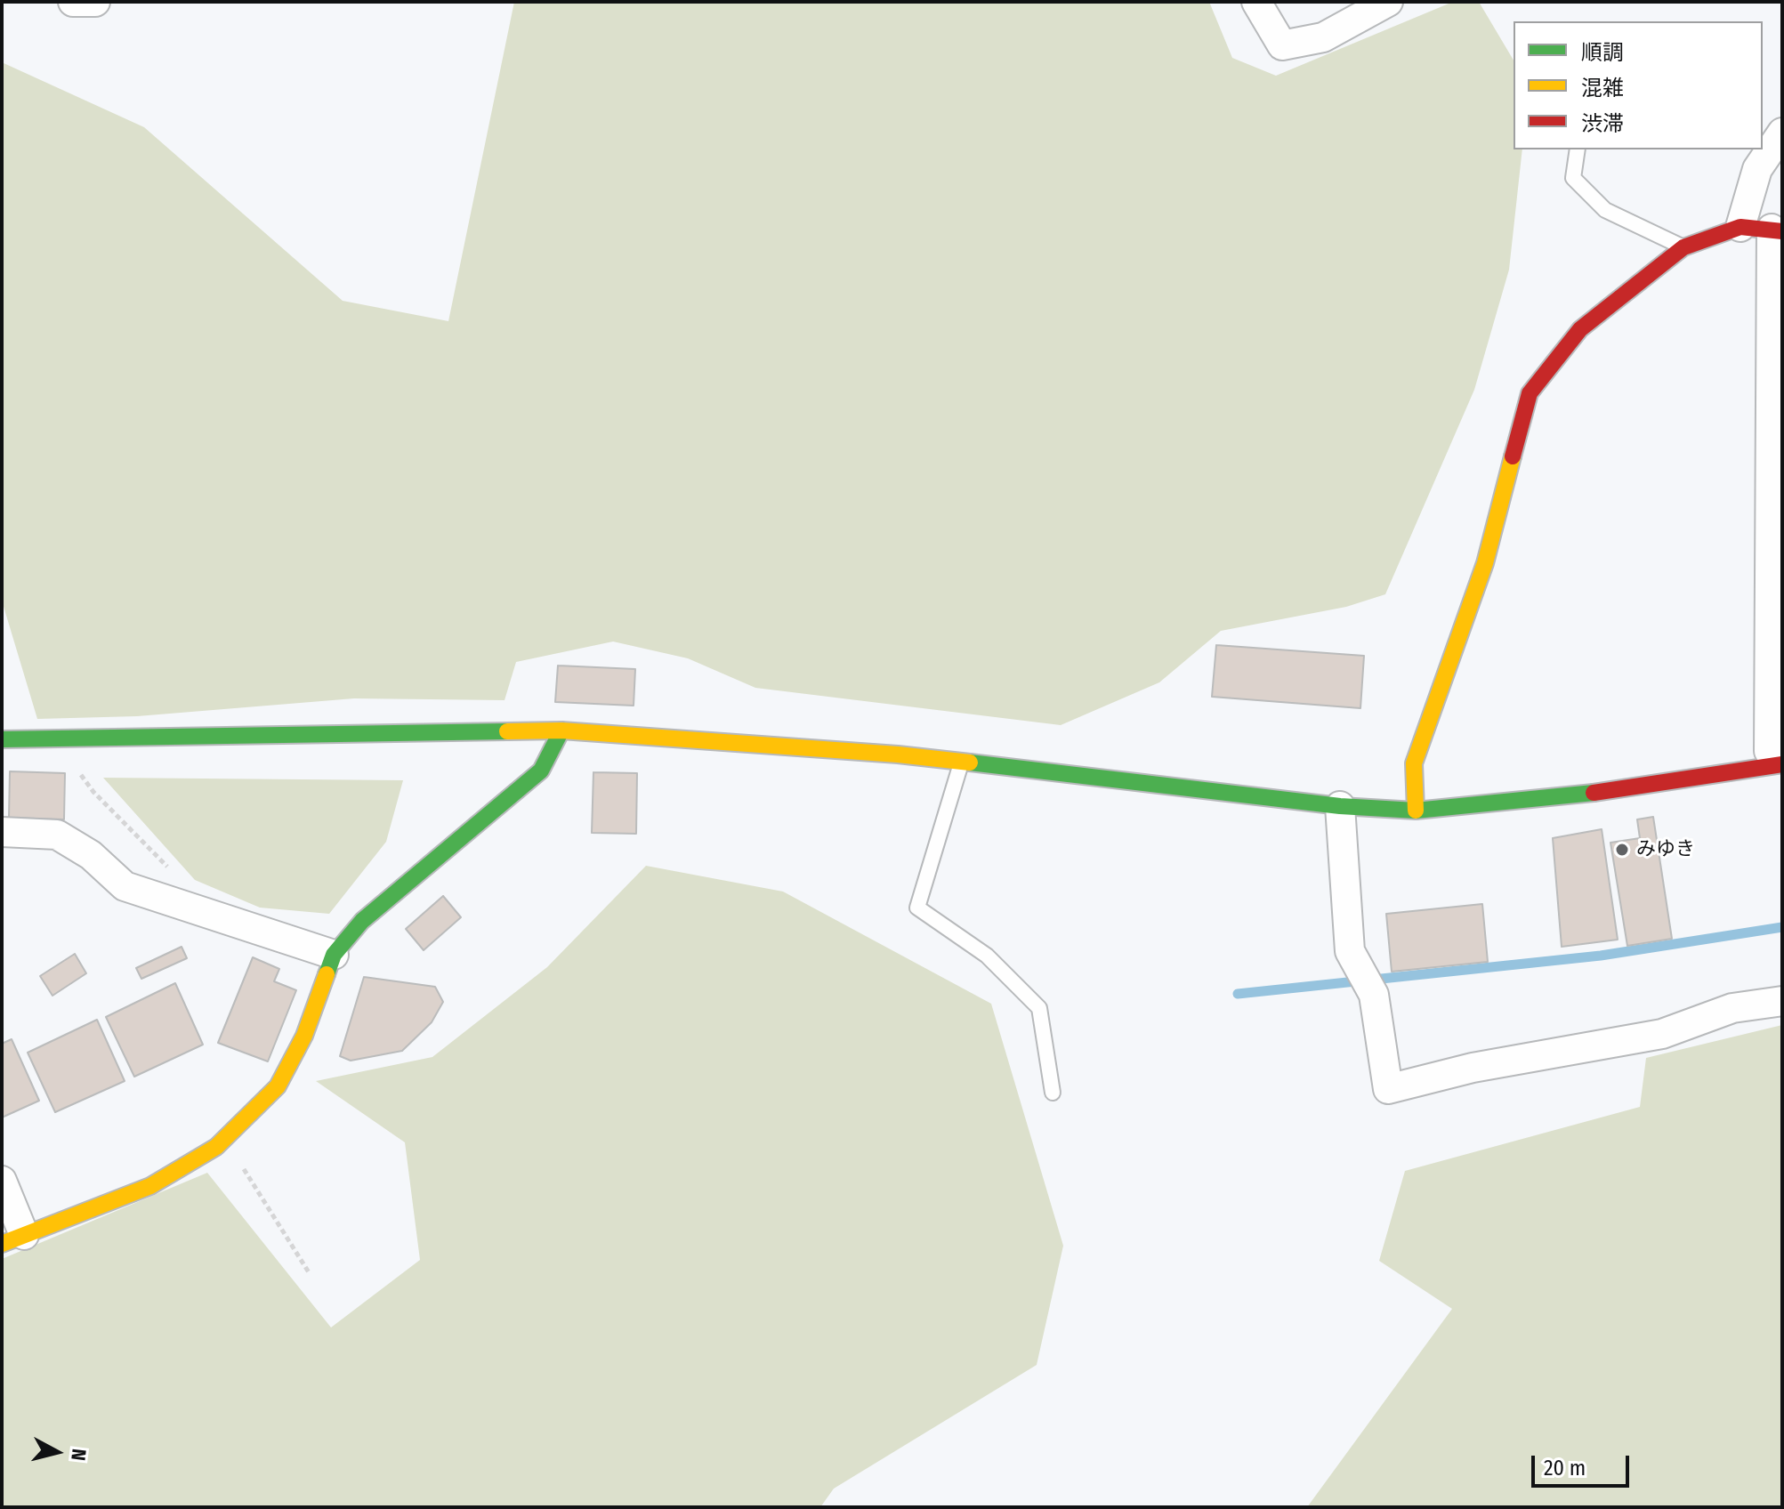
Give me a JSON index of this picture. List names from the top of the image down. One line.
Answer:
{"places":["みゆき"],"legend":["順調","混雑","渋滞"],"scale_bar":"20 m","north":"right"}
